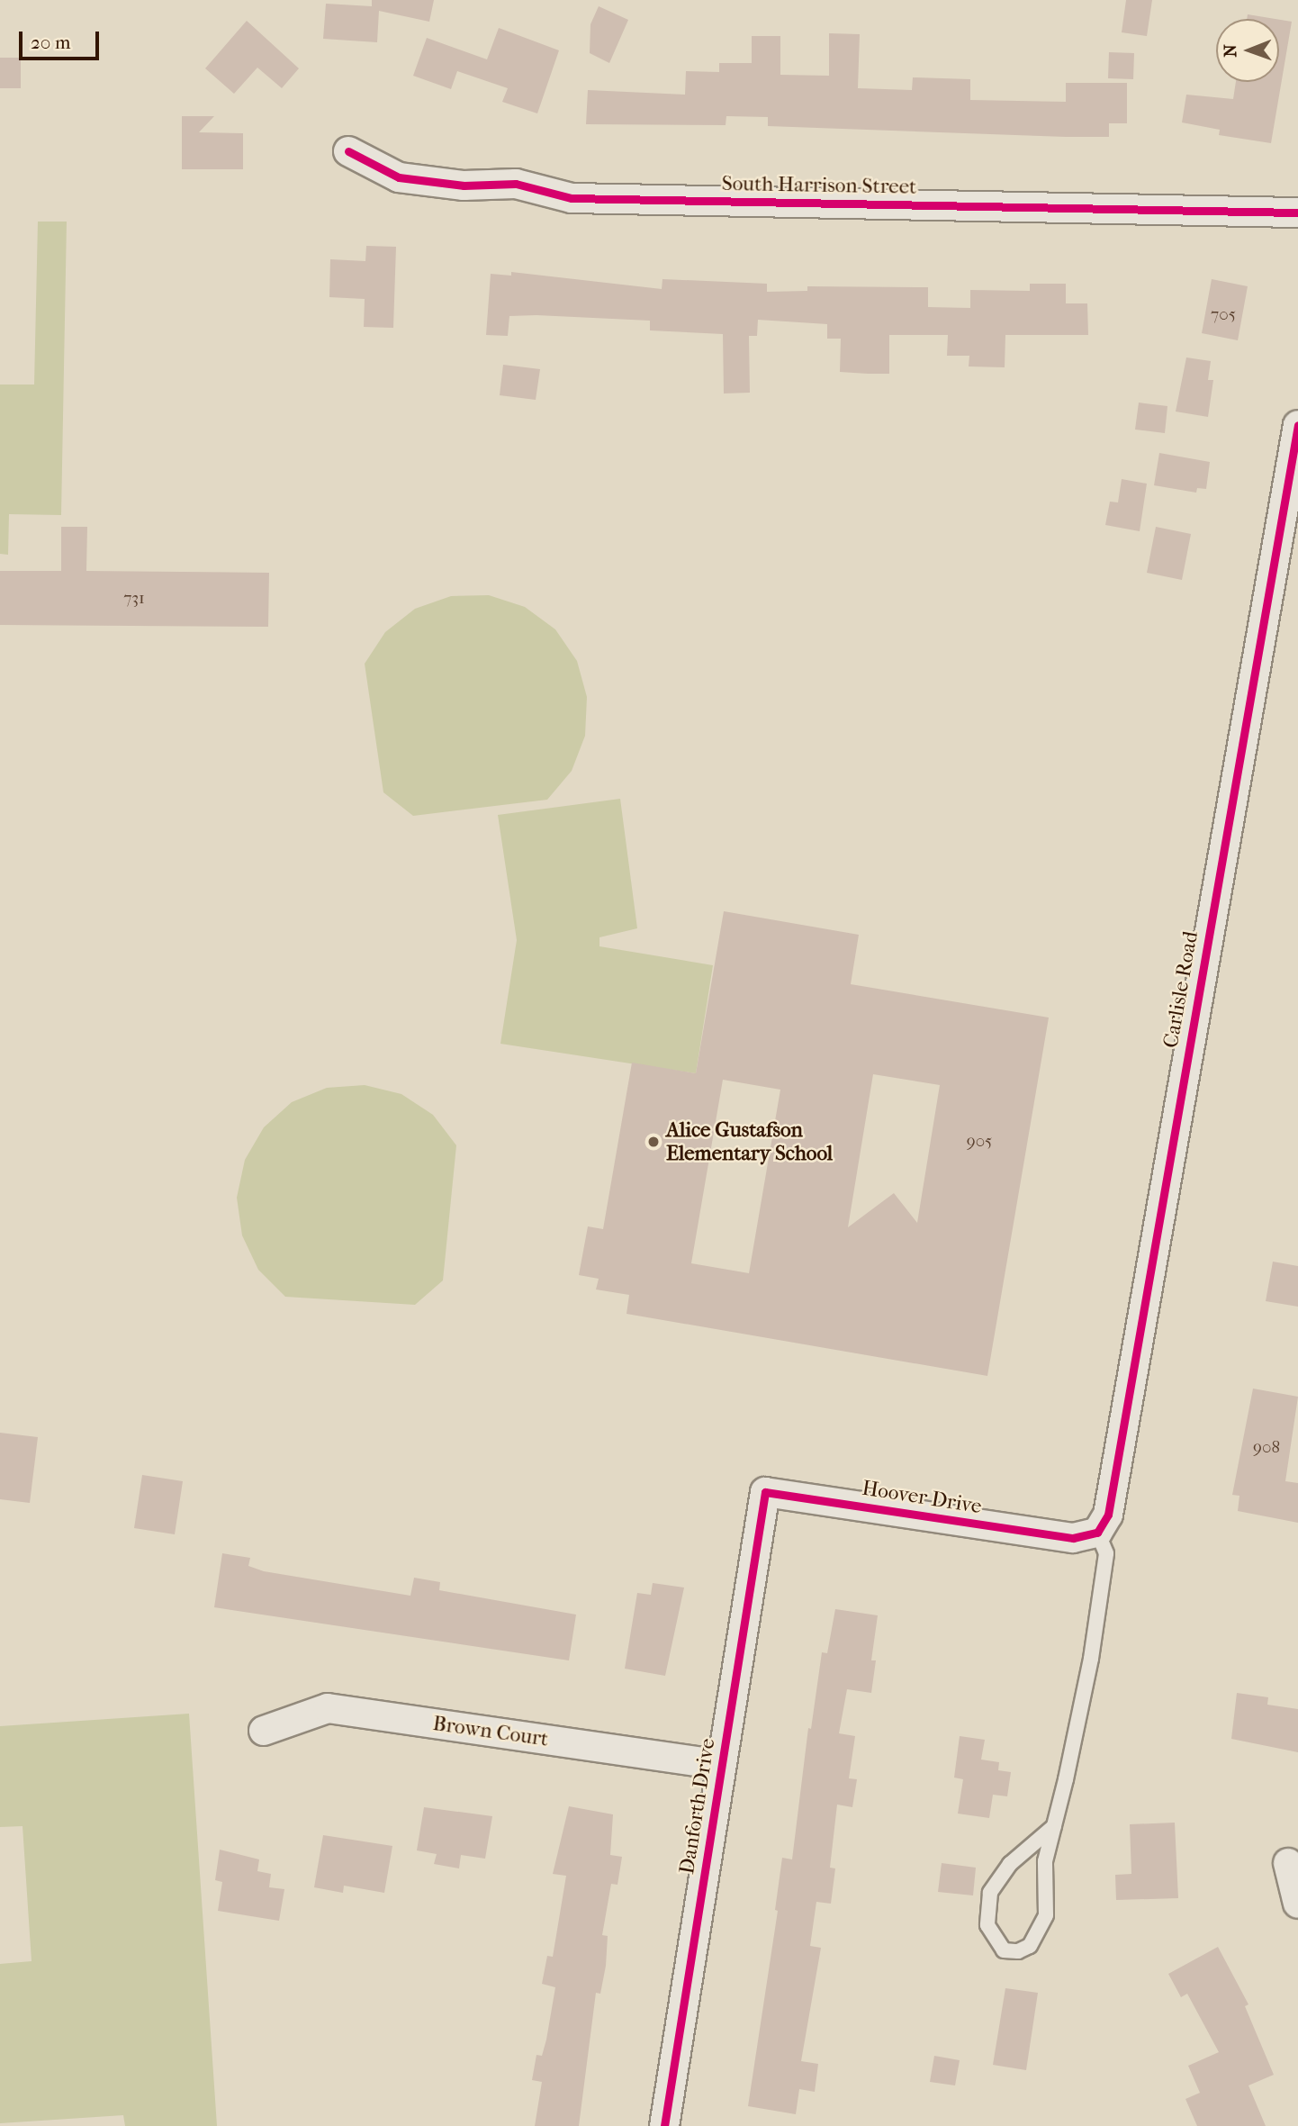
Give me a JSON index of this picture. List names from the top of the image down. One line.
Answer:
{"streets":{"street":["South Harrison Street","Carlisle Road","Hoover Drive","Brown Court","Danforth Drive"]},"crossings":[["Carlisle Road","Hoover Drive"],["Hoover Drive","Danforth Drive"],["Brown Court","Danforth Drive"]],"places":["Alice Gustafson Elementary School"],"house_numbers":["705","731","905","908"],"scale_bar":"20 m","north":"left"}
